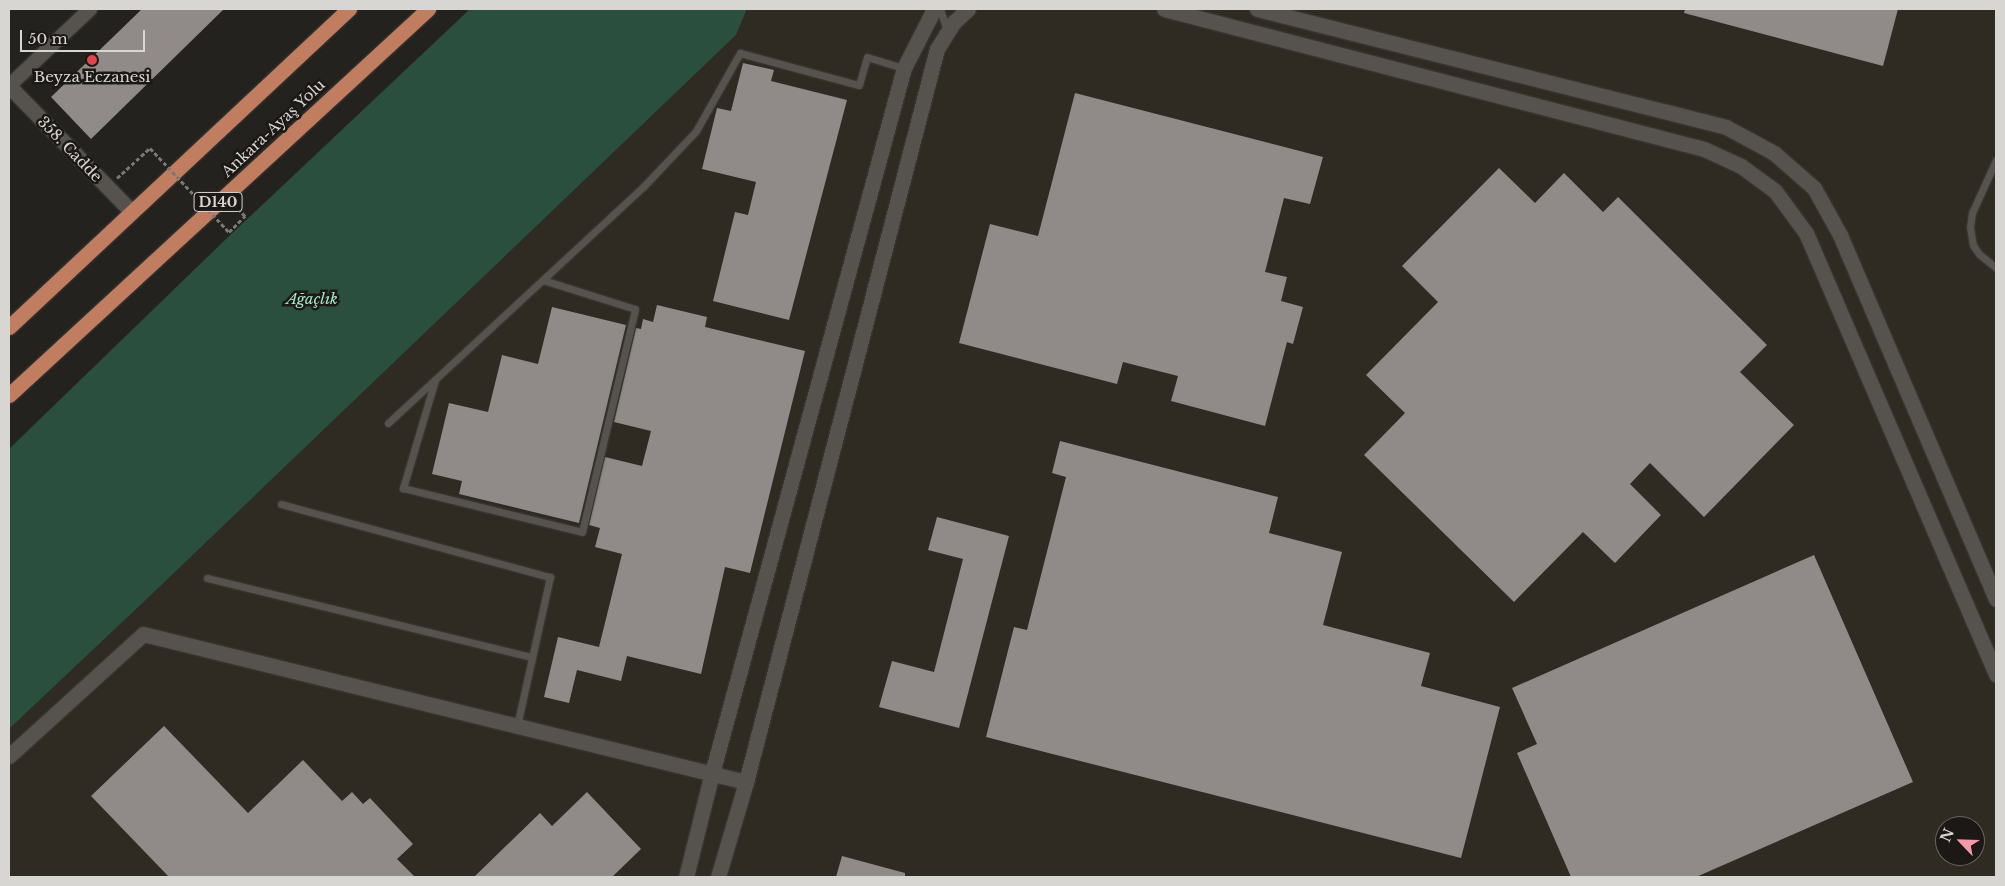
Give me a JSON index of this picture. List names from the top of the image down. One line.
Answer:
{"streets":{"highway":["Ankara-Ayaş Yolu","D140"],"street":["358. Cadde"]},"parks":["Ağaçlık"],"places":["Beyza Eczanesi"],"scale_bar":"50 m","north":"top left"}
